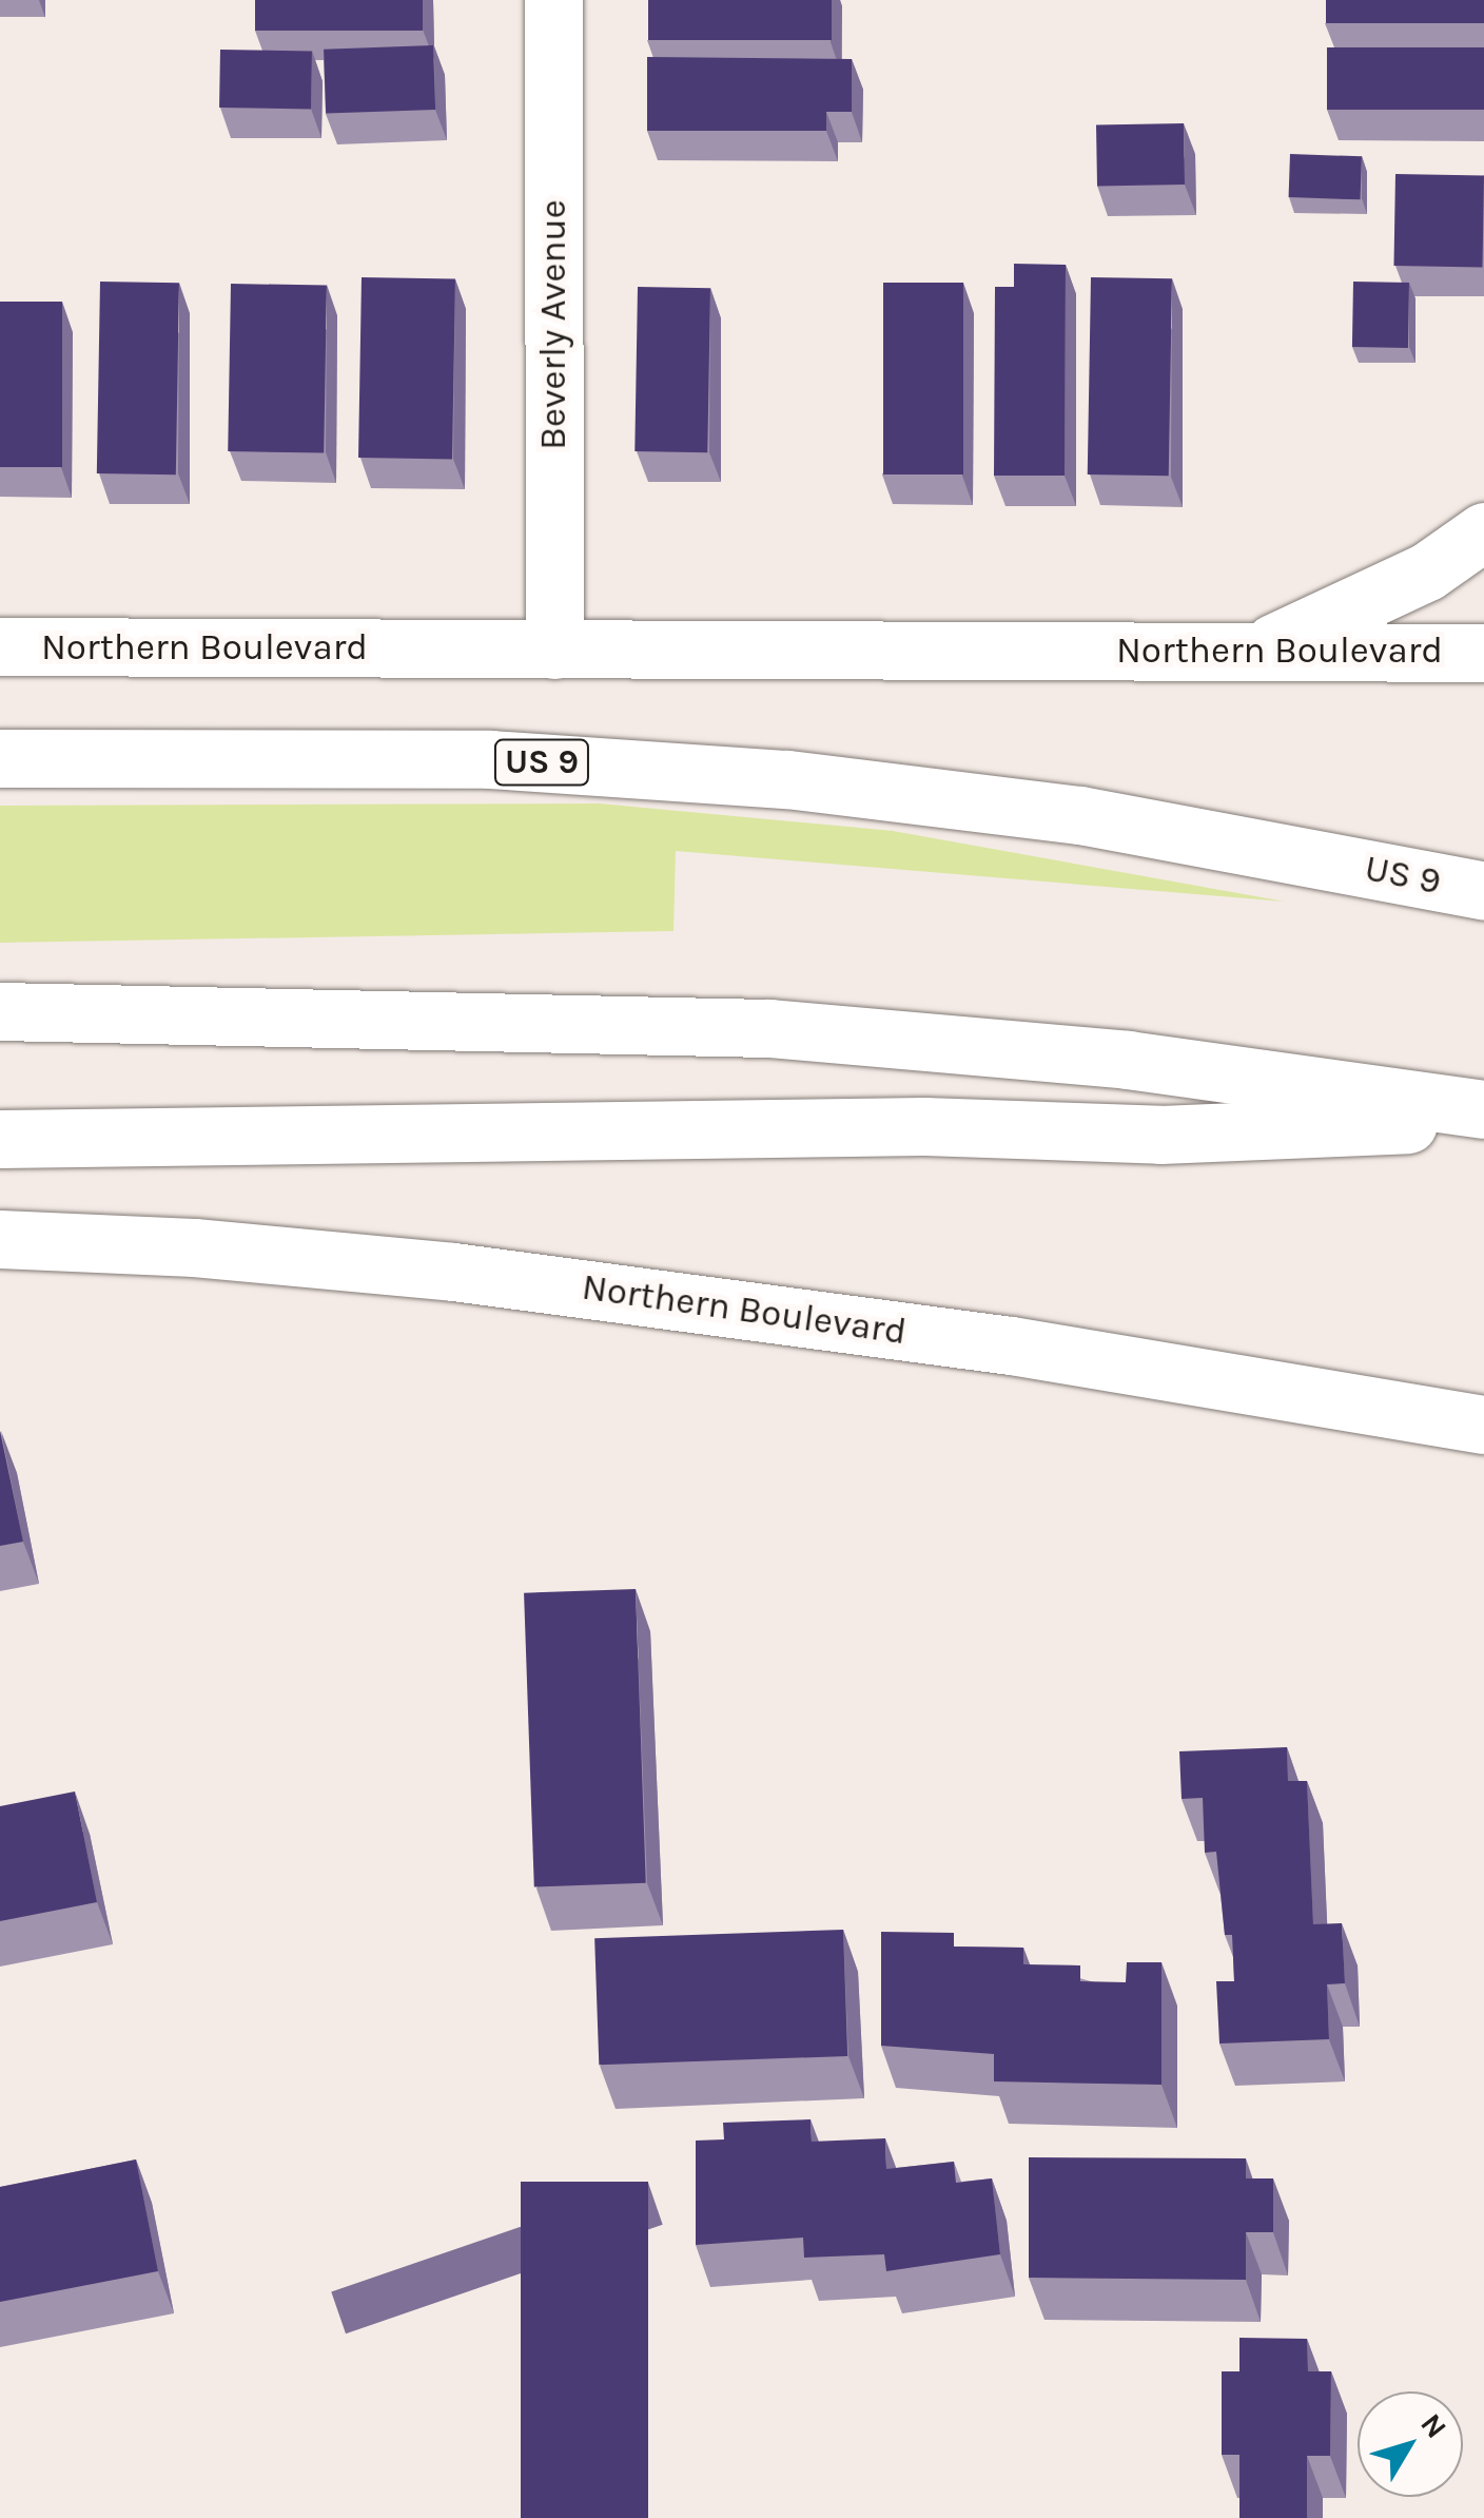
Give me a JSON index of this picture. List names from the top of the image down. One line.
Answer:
{"streets":{"main road":["Beverly Avenue","Northern Boulevard","US 9"]},"crossings":[["Beverly Avenue","Northern Boulevard"]],"north":"top right"}
